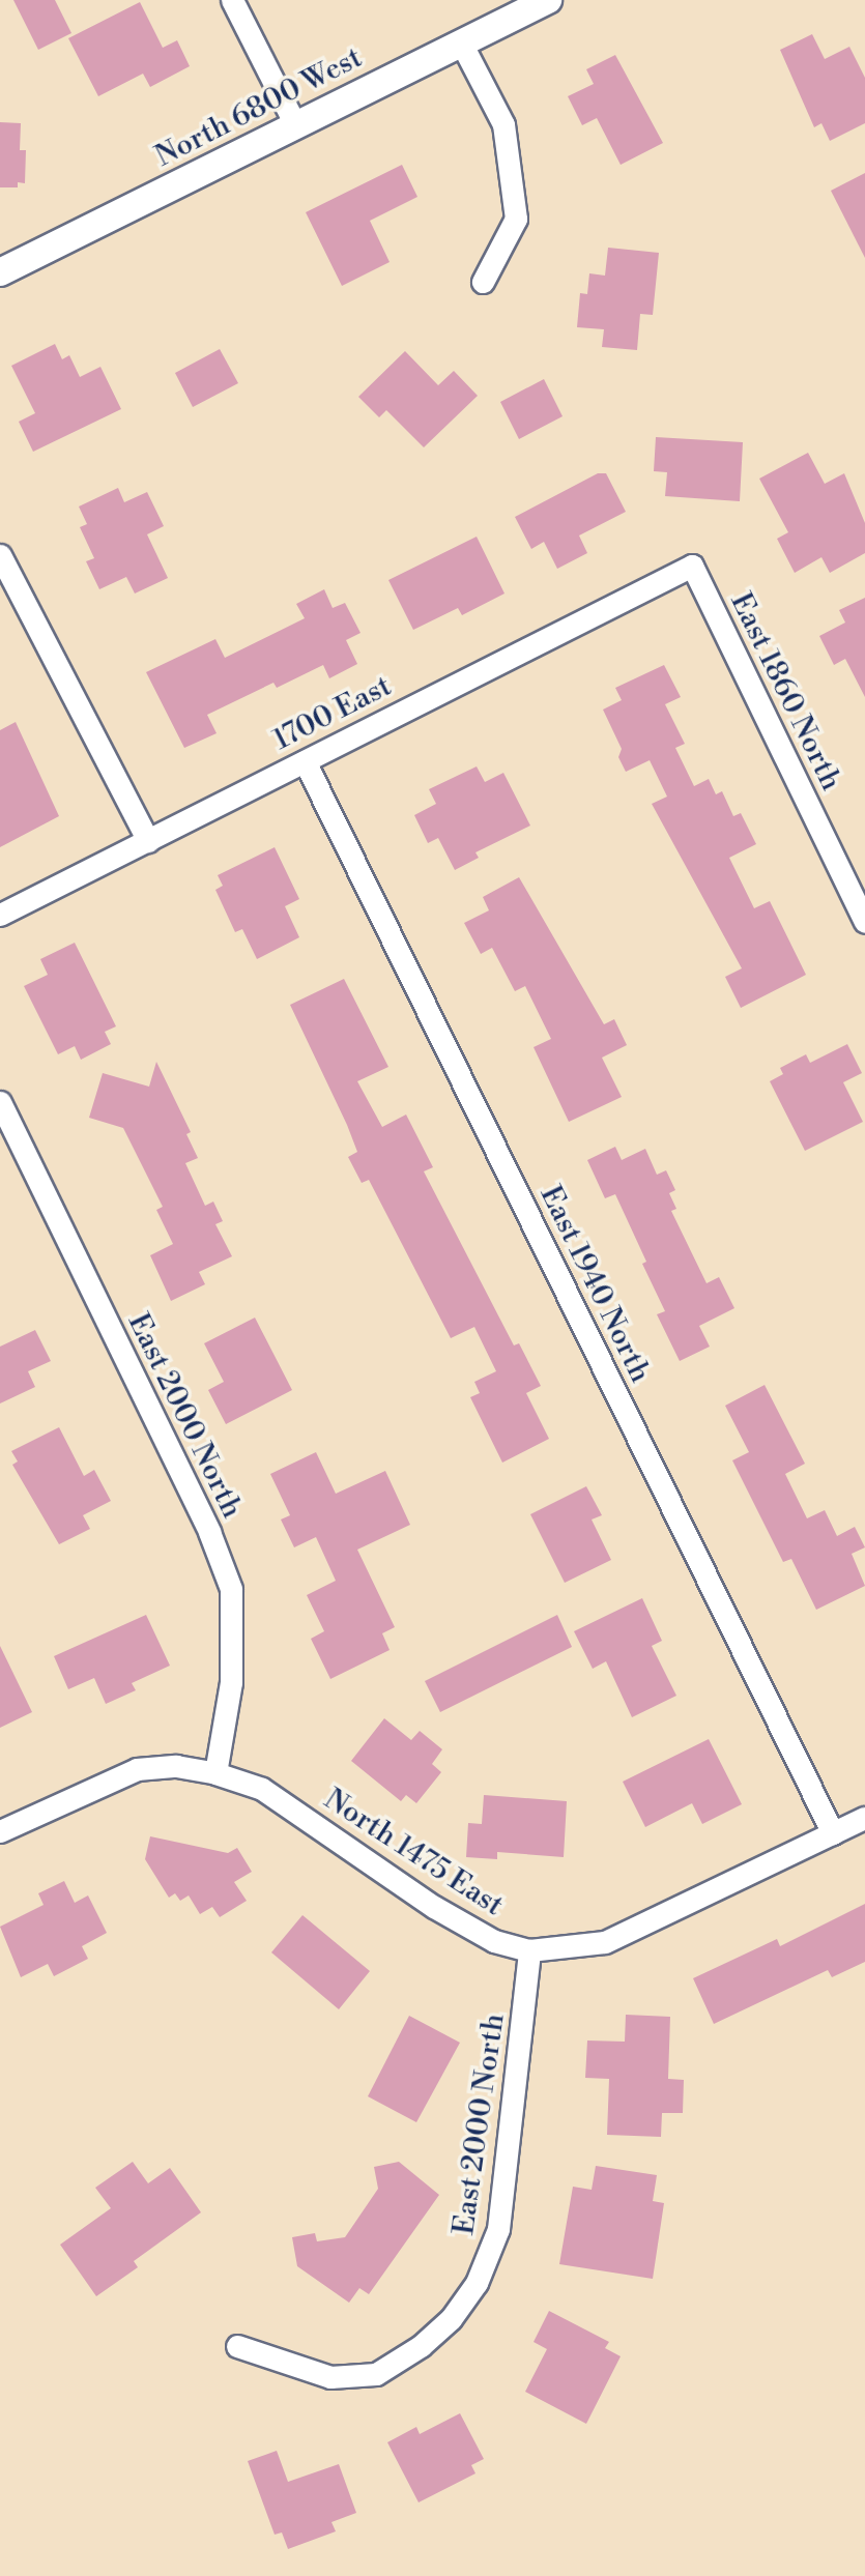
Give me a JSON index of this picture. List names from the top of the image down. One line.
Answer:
{"streets":{"street":["North 6800 West","East 1860 North","1700 East","East 1940 North","East 2000 North","North 1475 East"]},"crossings":[["East 1860 North","1700 East"],["1700 East","East 1940 North"],["East 1940 North","North 1475 East"],["East 2000 North","North 1475 East"]]}
